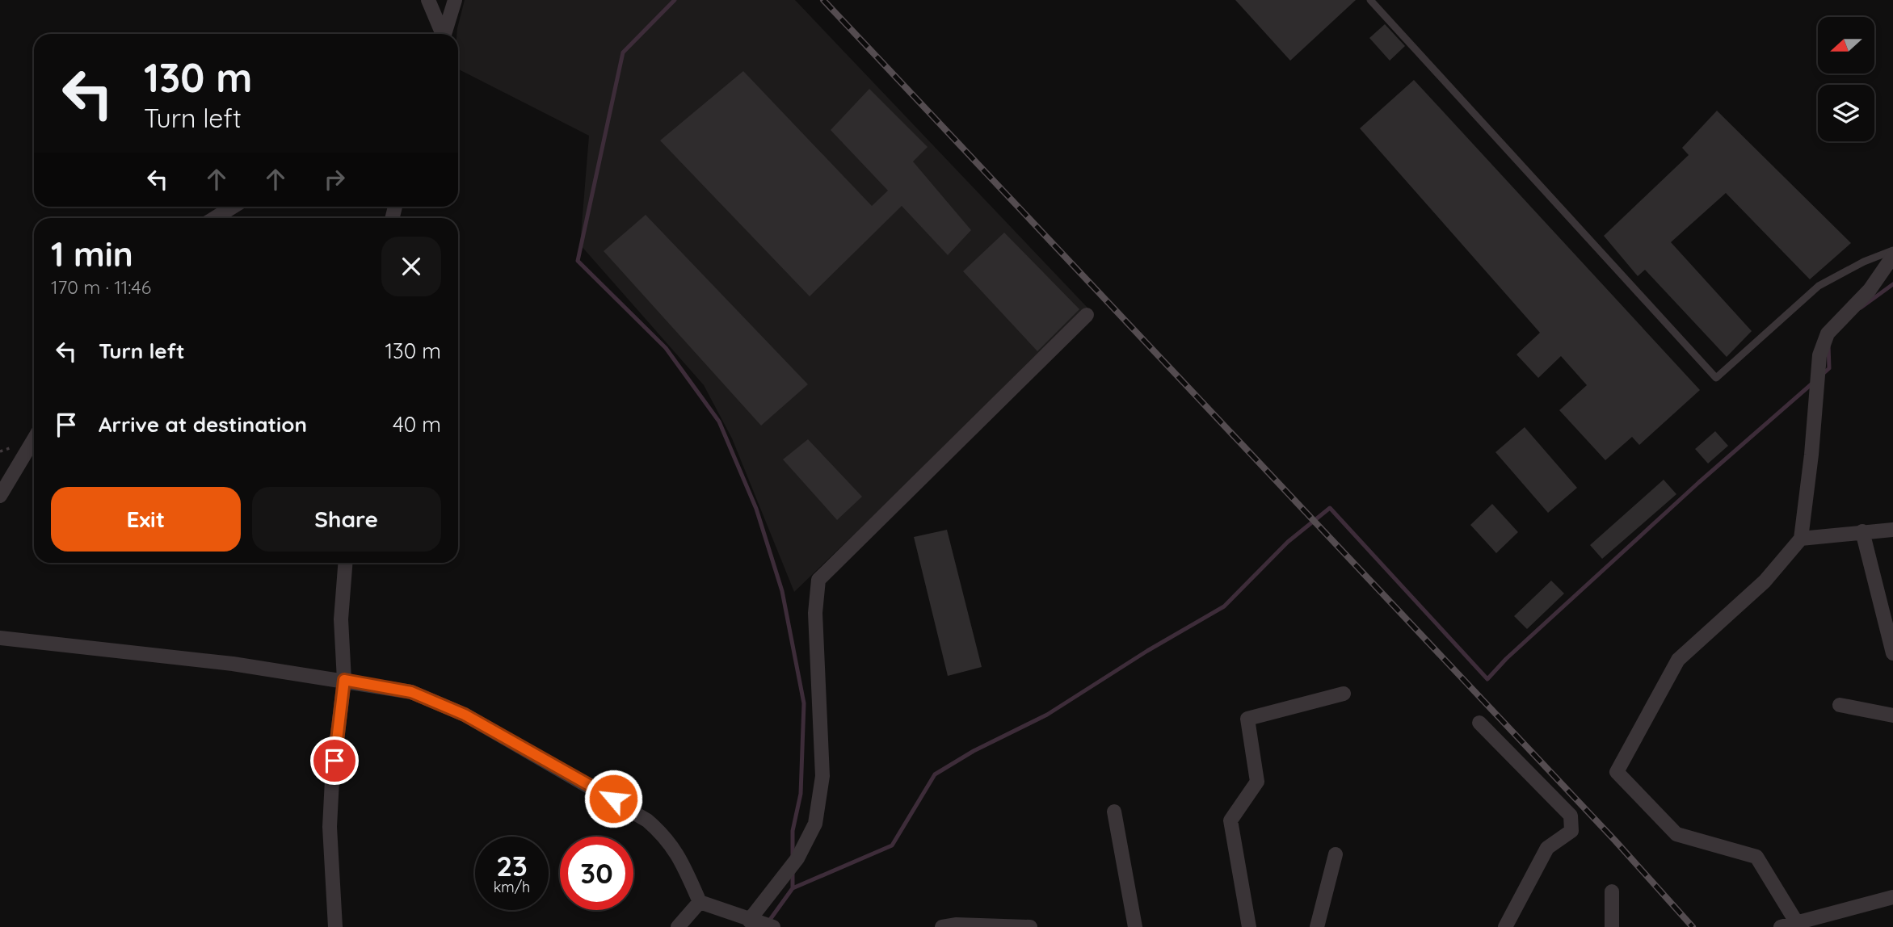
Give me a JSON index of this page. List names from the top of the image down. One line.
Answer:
{"north":"left","page":{"turn":["130 m","Turn left"],"heading":["1 min","170 m · 11:46"],"list":[{"name":"Turn left","value":"130 m"},{"name":"Arrive at destination","value":"40 m"}],"buttons":["Exit","Share"],"speed":"23 km/h","limit":"30"}}
